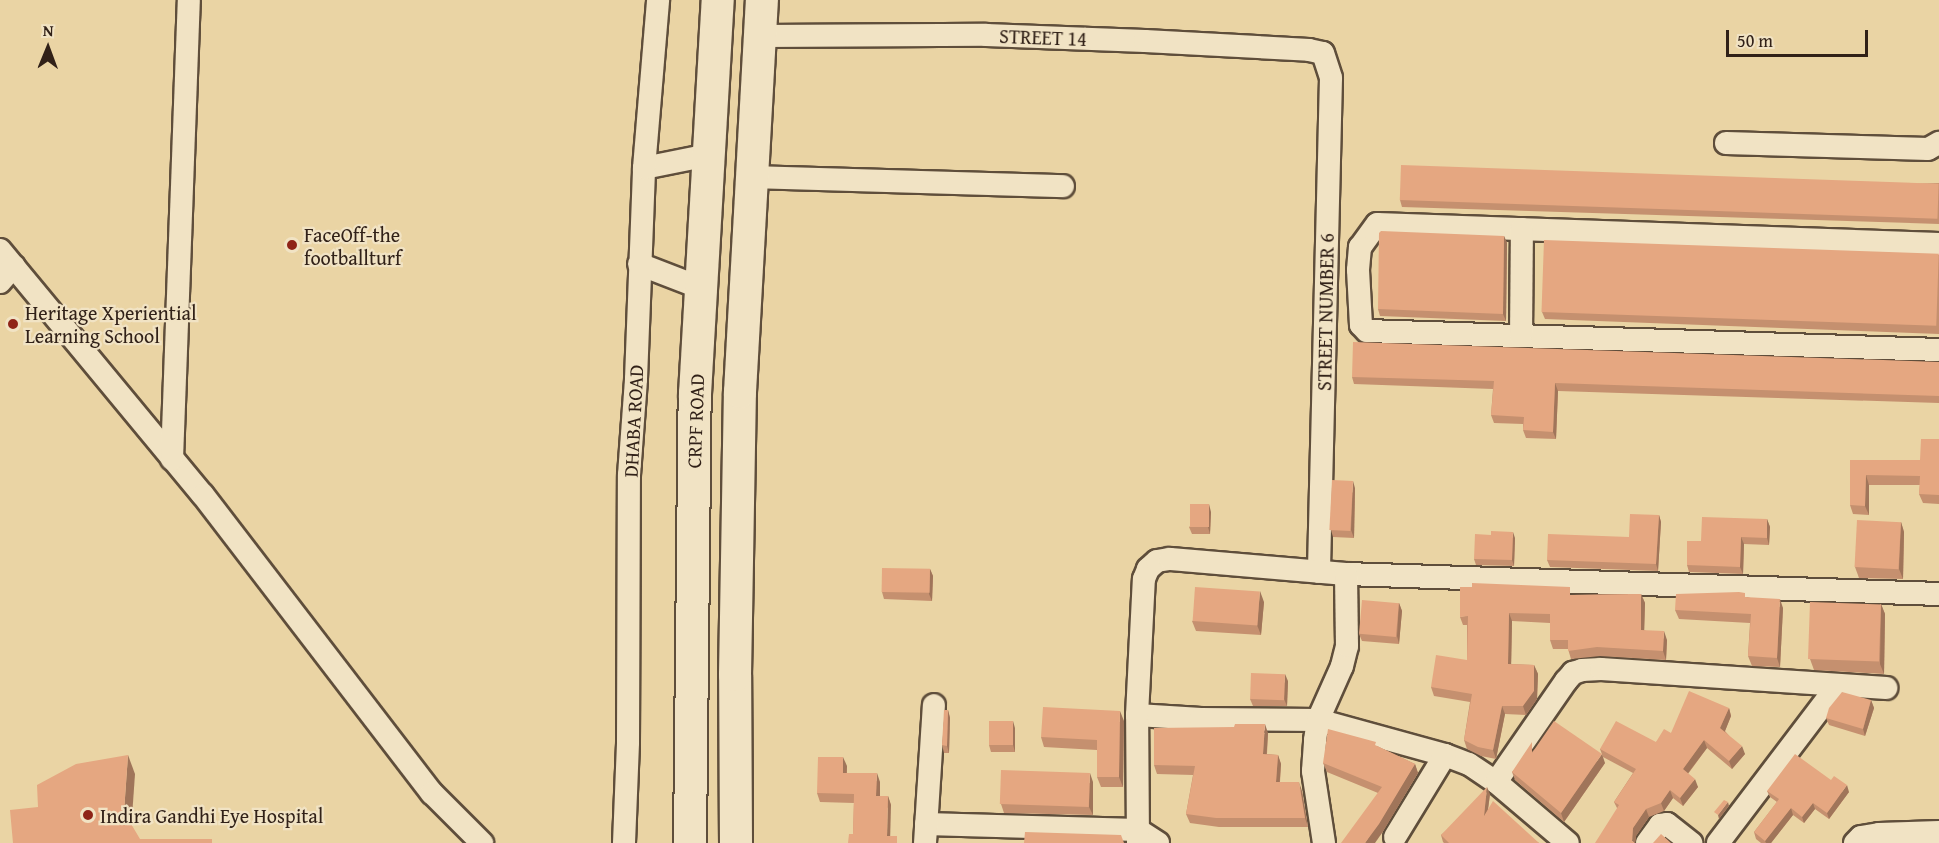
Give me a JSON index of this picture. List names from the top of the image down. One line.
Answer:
{"streets":{"street":["STREET 14","STREET NUMBER 6","DHABA ROAD","CRPF ROAD"]},"crossings":[["STREET 14","STREET NUMBER 6"]],"places":["FaceOff-the footballturf","Heritage Xperiential Learning School","Indira Gandhi Eye Hospital"],"scale_bar":"50 m","north":"top"}
